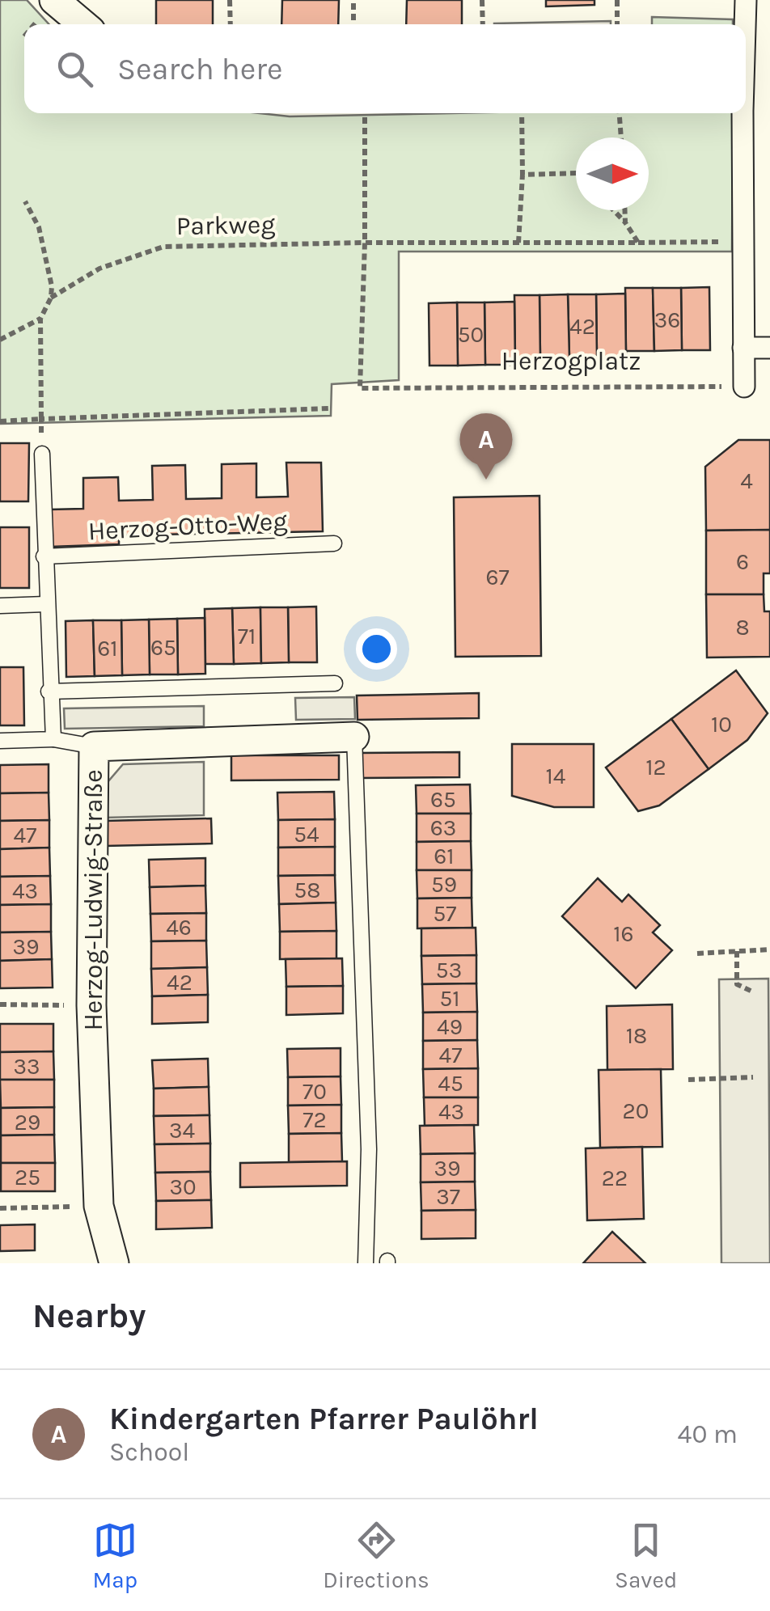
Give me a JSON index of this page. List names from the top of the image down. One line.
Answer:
{"streets":{"street":["Herzog-Ludwig-Straße"],"lane":["Herzog-Otto-Weg"],"path":["Parkweg","Herzogplatz"]},"crossings":[["Parkweg","Herzogplatz"]],"house_numbers":["36","42","50","4","6","67","8","71","65","61","10","12","14","65","63","54","47","61","59","58","43","57","46","16","39","53","42","51","49","18","47","33","45","70","20","43","72","29","34","39","25","22","30","37"],"north":"right","page":{"search":"Search here","pins":"A","heading":"Nearby","list":[{"mark":"A","name":"Kindergarten Pfarrer Paulöhrl","note":"School","value":"40 m"}],"nav":["Map","Directions","Saved"]}}
